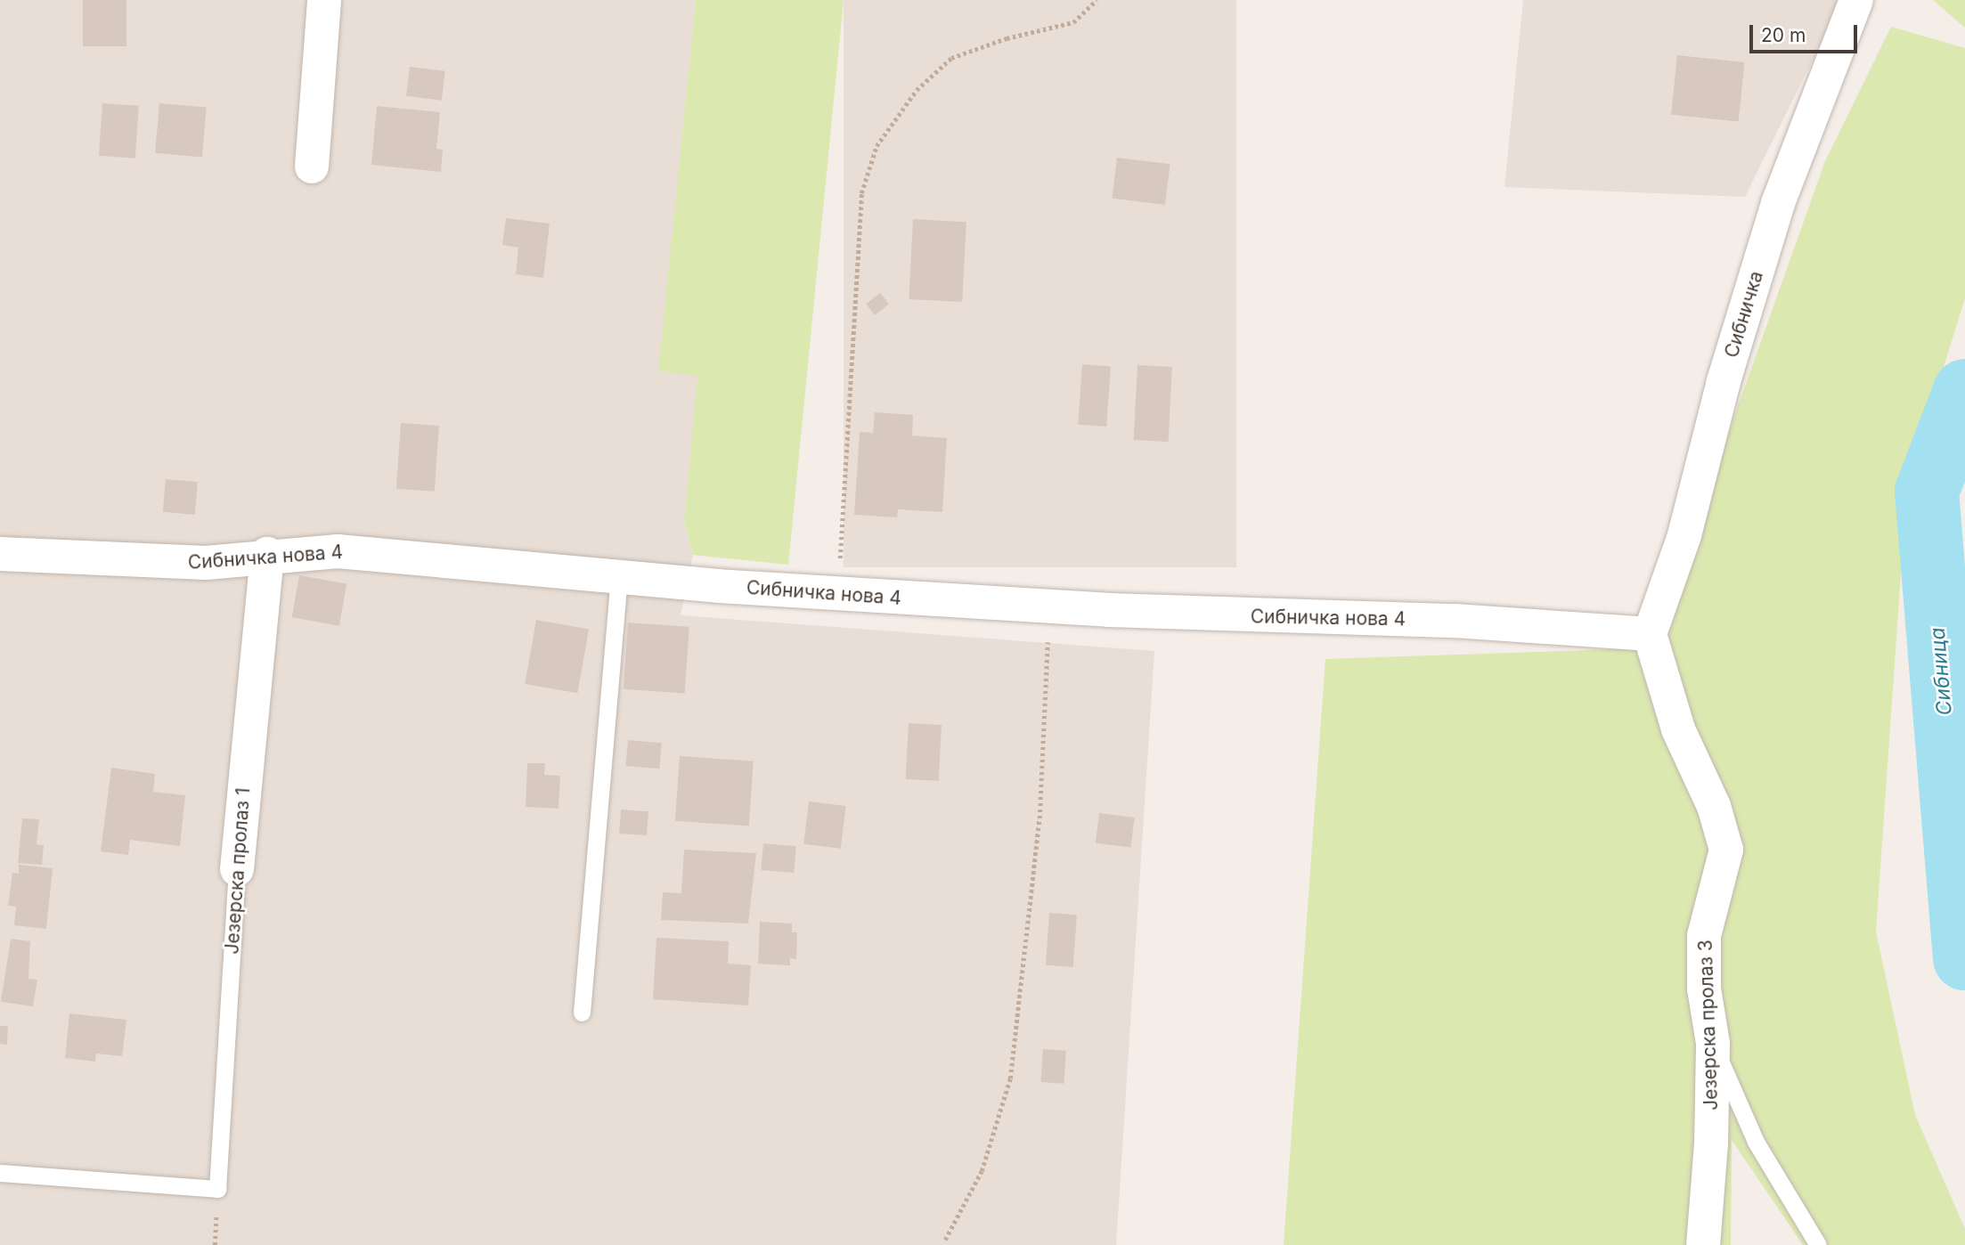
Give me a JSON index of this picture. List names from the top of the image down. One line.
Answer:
{"streets":{"street":["Сибничка","Сибничка нова 4","Језерска пролаз 1","Језерска пролаз 3"]},"crossings":[["Сибничка","Сибничка нова 4"],["Сибничка","Језерска пролаз 3"],["Сибничка нова 4","Језерска пролаз 1"],["Сибничка нова 4","Језерска пролаз 3"]],"water":["Сибница"],"scale_bar":"20 m"}
